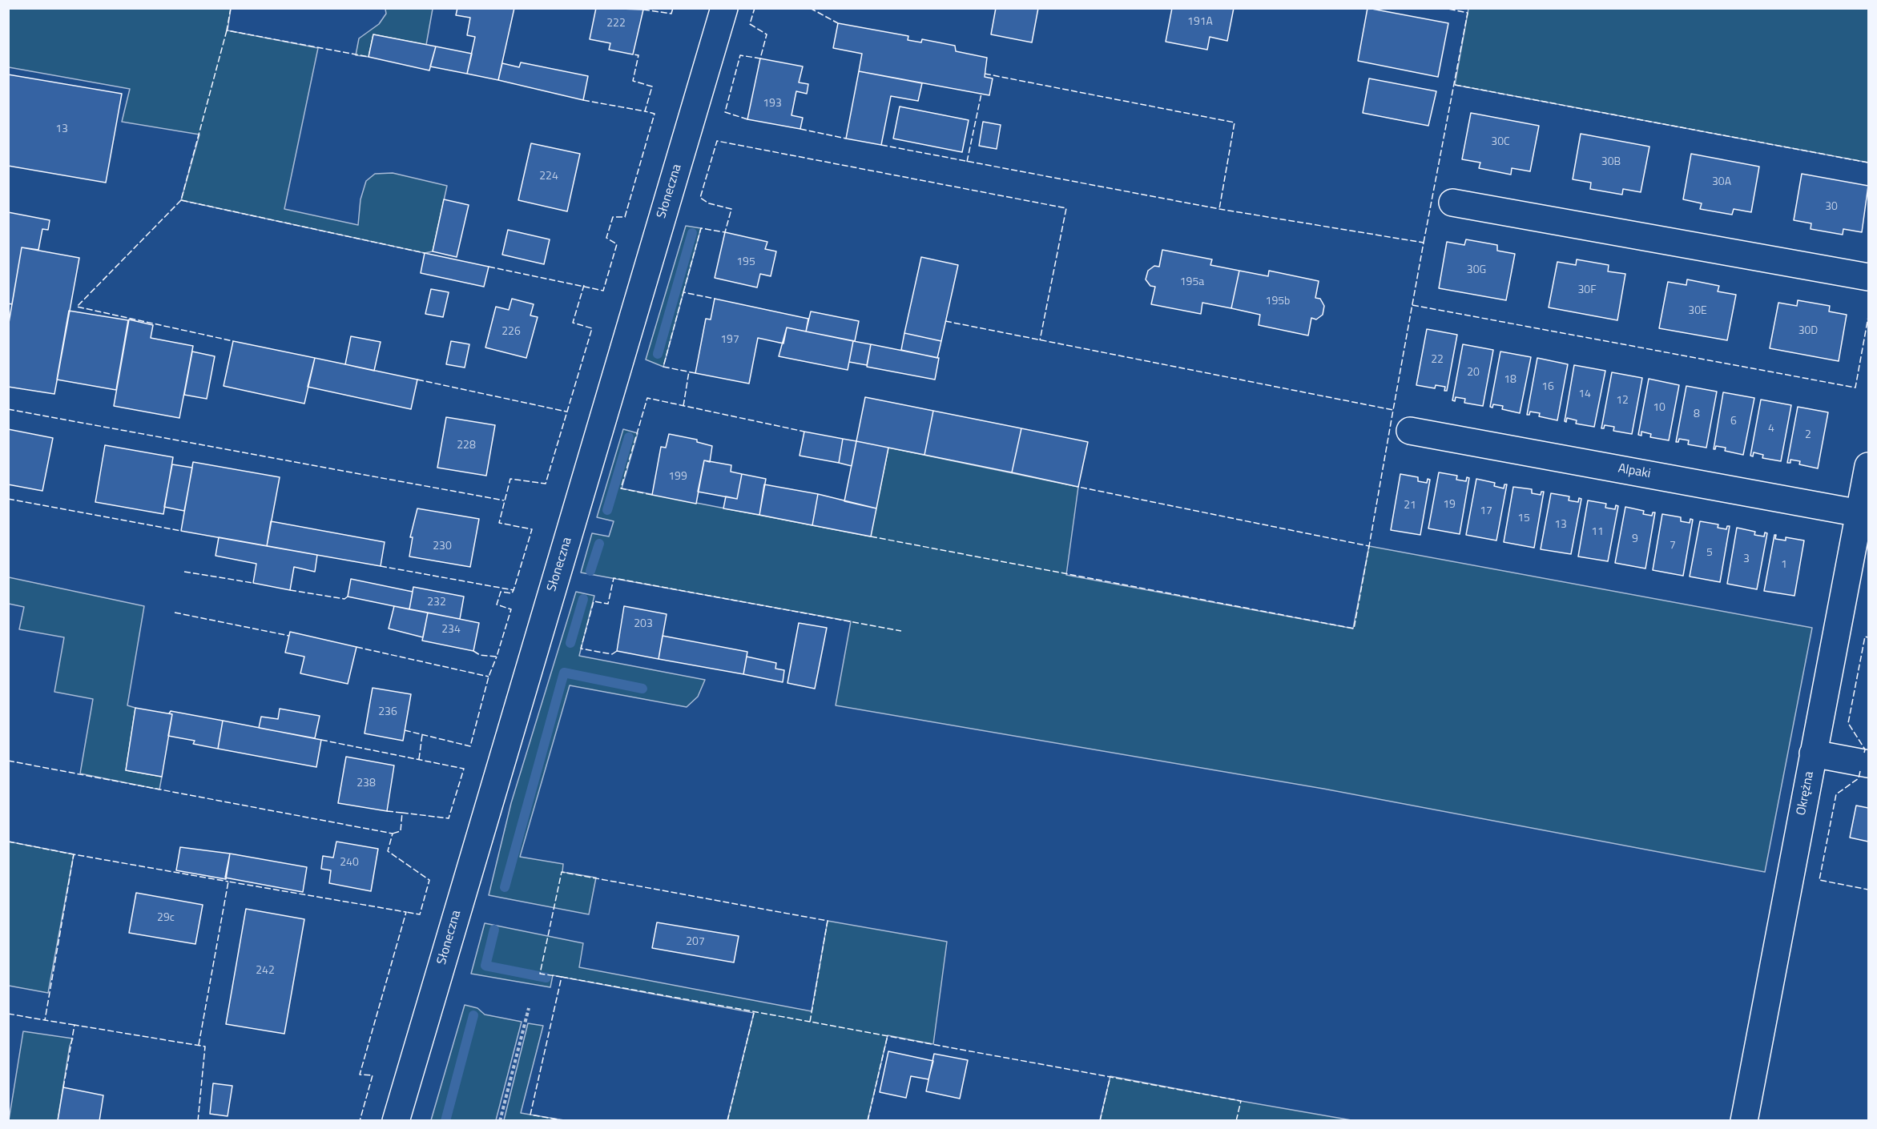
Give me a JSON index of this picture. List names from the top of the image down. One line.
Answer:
{"streets":{"street":["Słoneczna","Alpaki","Okrężna"]},"crossings":[["Alpaki","Okrężna"]],"house_numbers":["191A","222","193","13","30C","30B","224","30A","30","195","30G","195a","30F","195b","30E","30D","226","197","22","20","18","16","14","12","10","8","6","4","2","228","199","19","21","17","15","13","11","9","7","230","5","3","1","232","203","234","236","238","240","29c","207","242"]}
